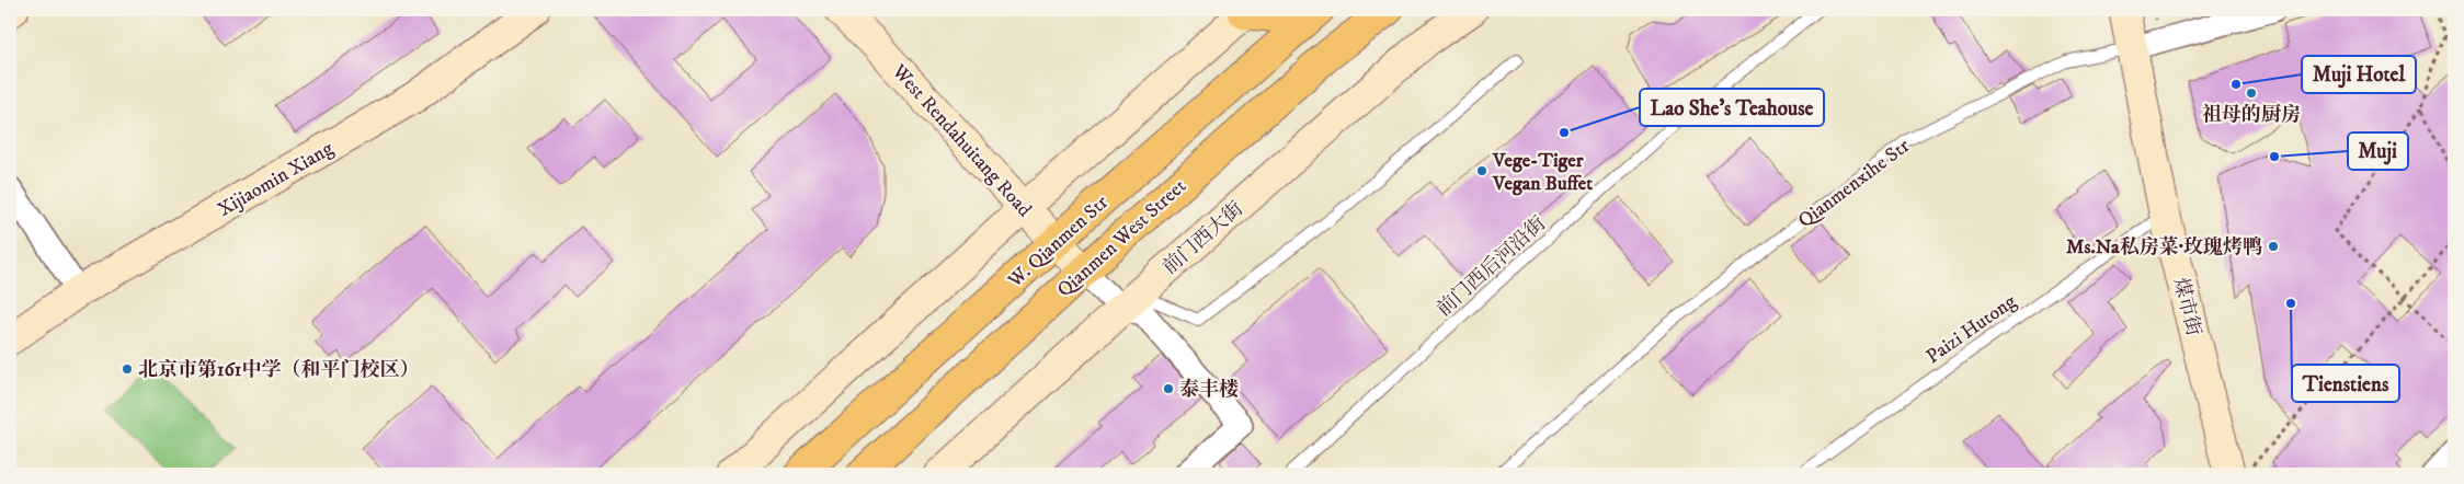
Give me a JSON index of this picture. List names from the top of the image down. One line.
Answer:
{"streets":{"main road":["Qianmen West Street","W. Qianmen Str"],"street":["West Rendahuitang Road","Xijiaomin Xiang","Qianmenxihe Str","前门西大街","煤市街"],"lane":["前门西后河沿街","Paizi Hutong"]},"crossings":[["West Rendahuitang Road","Qianmen West Street"],["West Rendahuitang Road","W. Qianmen Str"],["Qianmenxihe Str","煤市街"],["煤市街","Paizi Hutong"]],"places":["Muji Hotel","祖母的厨房","Lao She's Teahouse","Muji","Vege-Tiger Vegan Buffet","Ms.Na私房菜·玫瑰烤鸭","Tienstiens","北京市第161中学（和平门校区）","泰丰楼"]}
